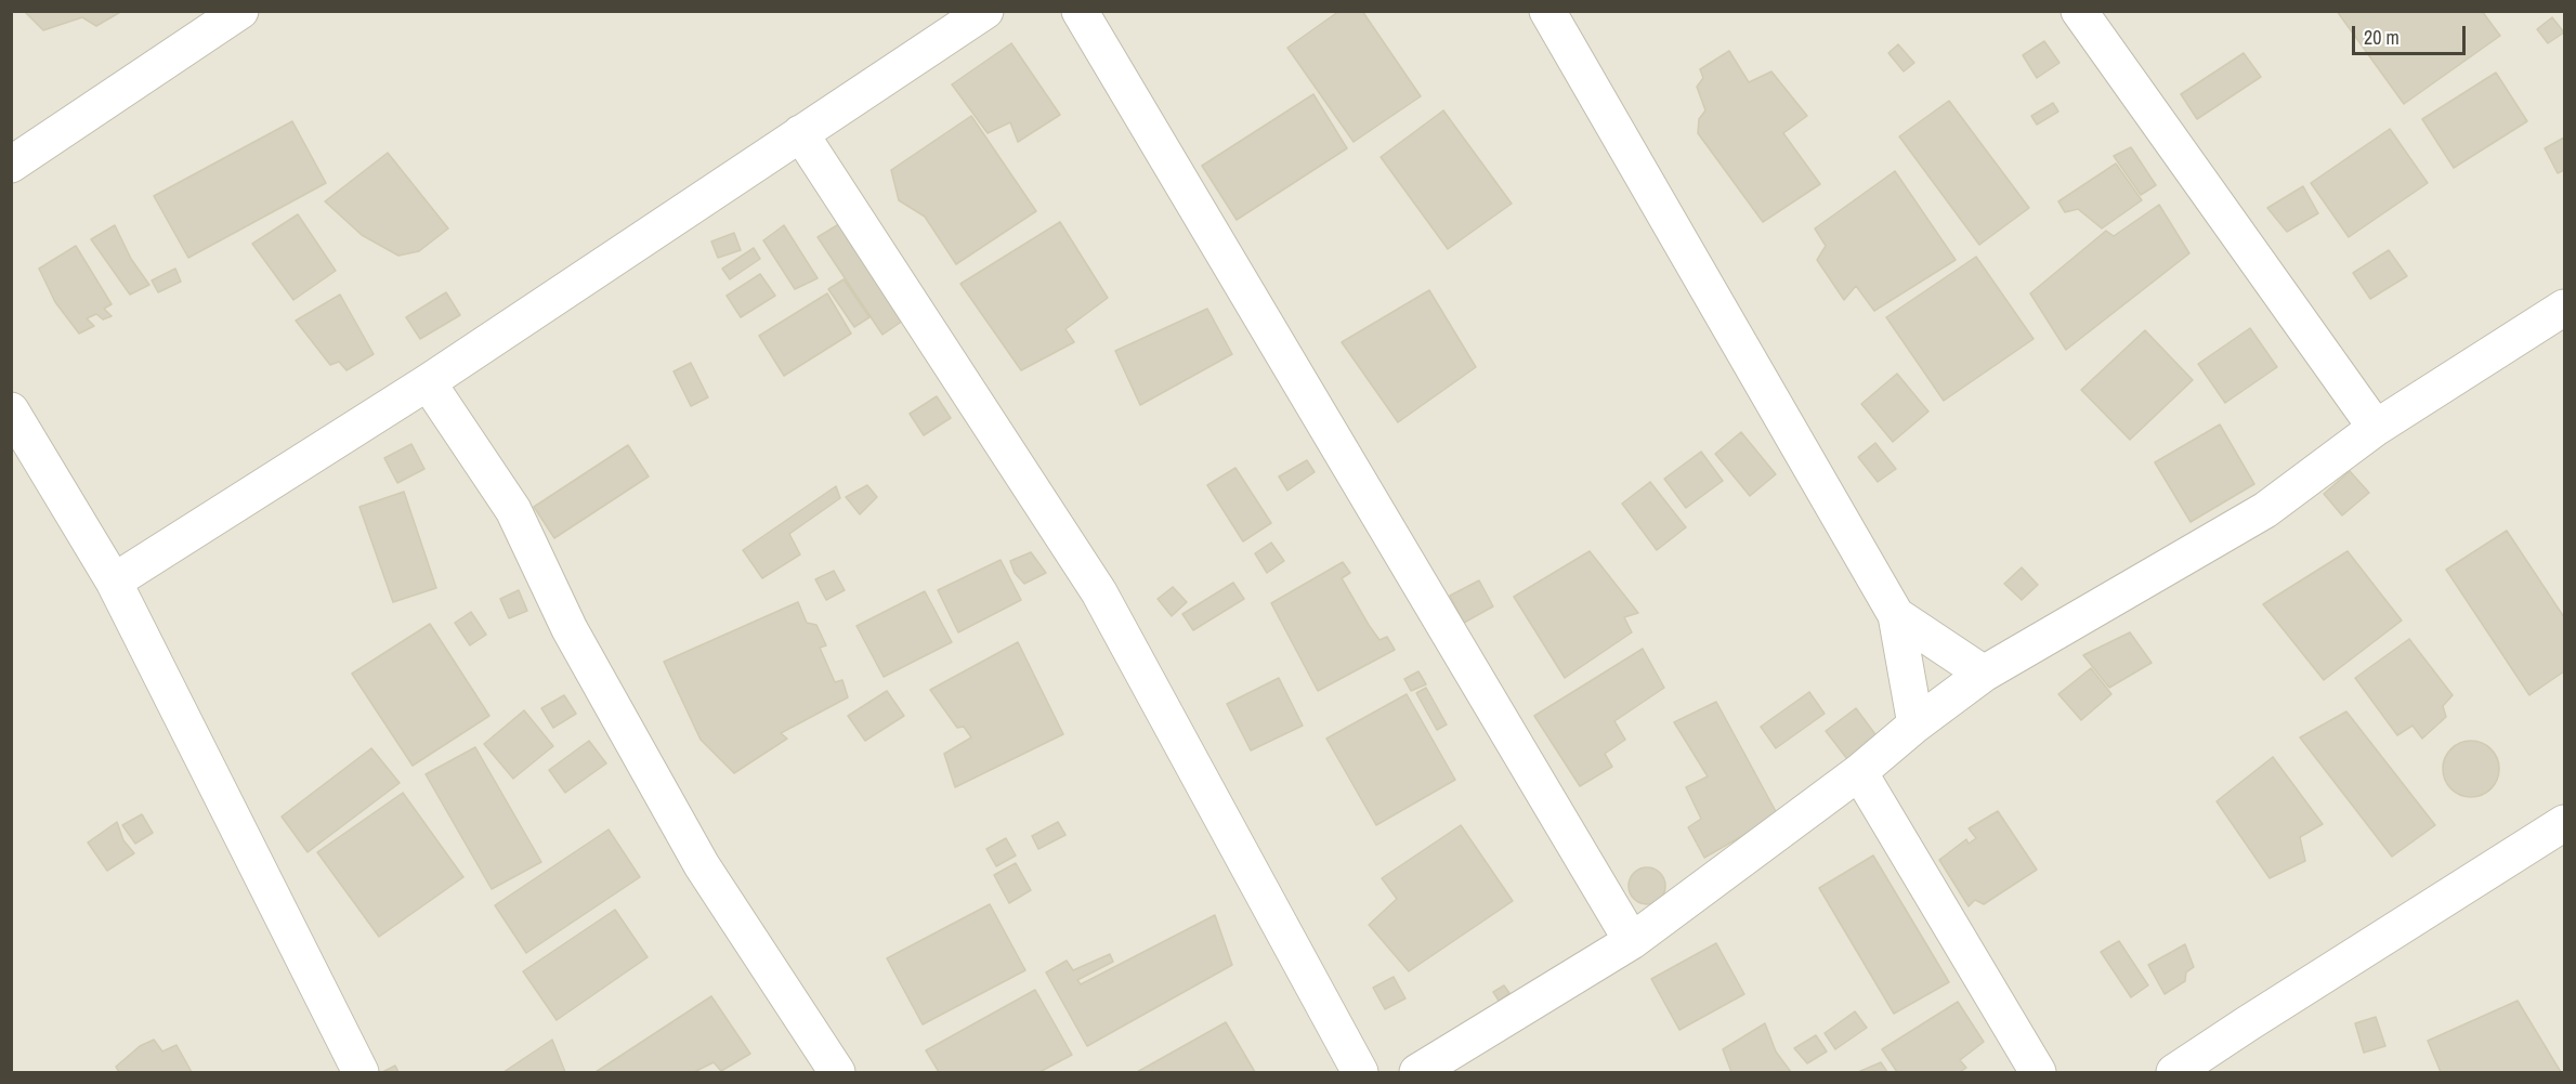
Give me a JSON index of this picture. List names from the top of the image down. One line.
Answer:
{"scale_bar":"20 m"}
